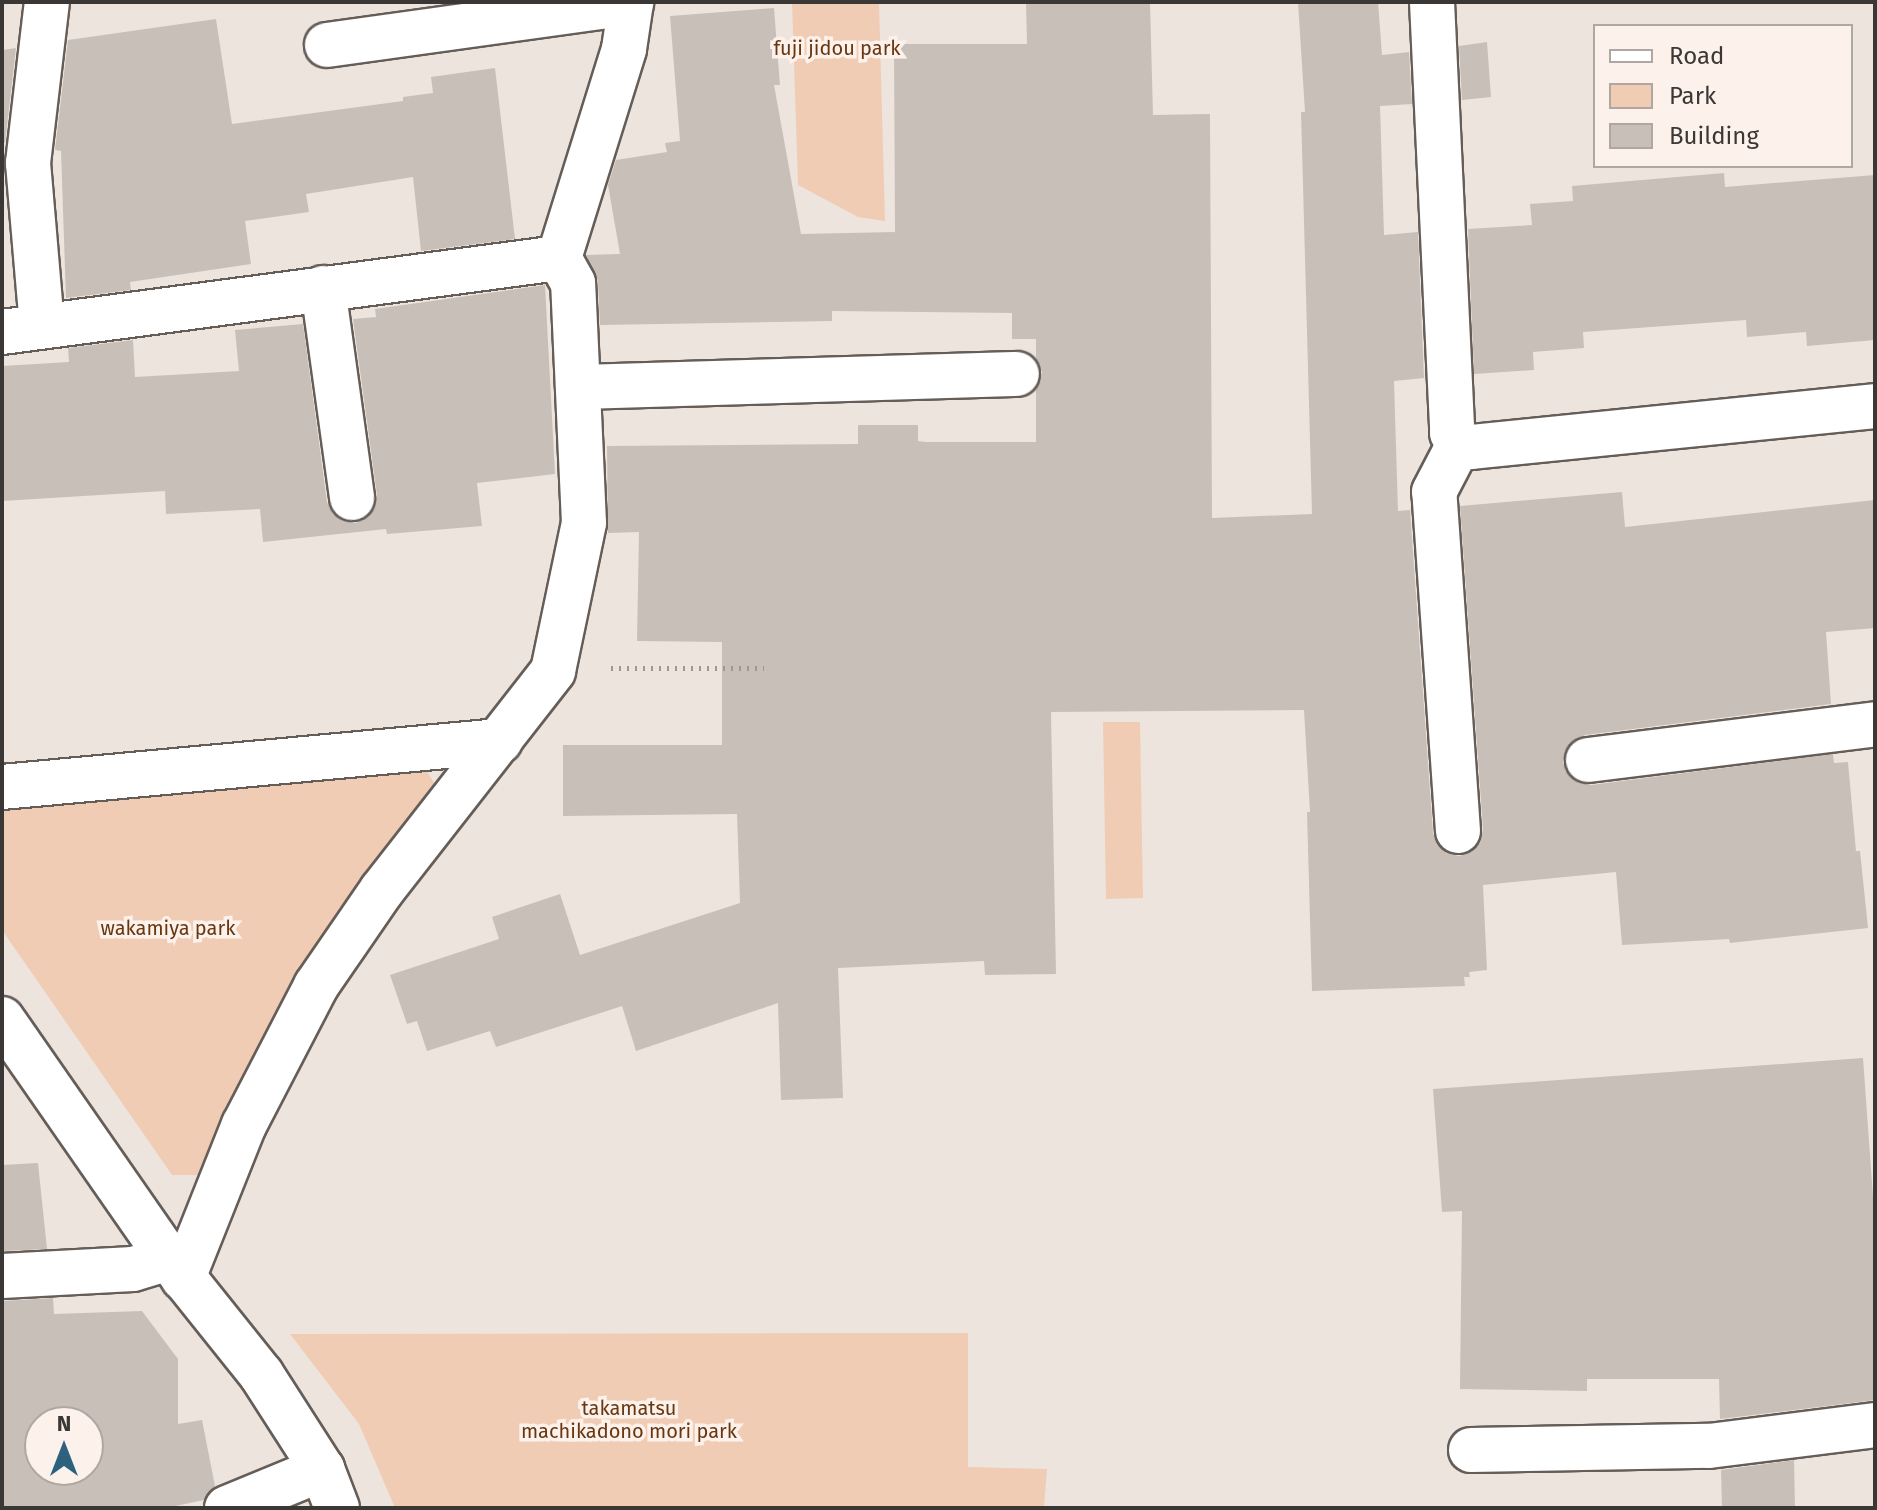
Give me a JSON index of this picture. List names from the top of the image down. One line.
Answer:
{"parks":["fuji jidou park","wakamiya park","takamatsu machikadono mori park"],"legend":["Road","Park","Building"],"north":"top"}
